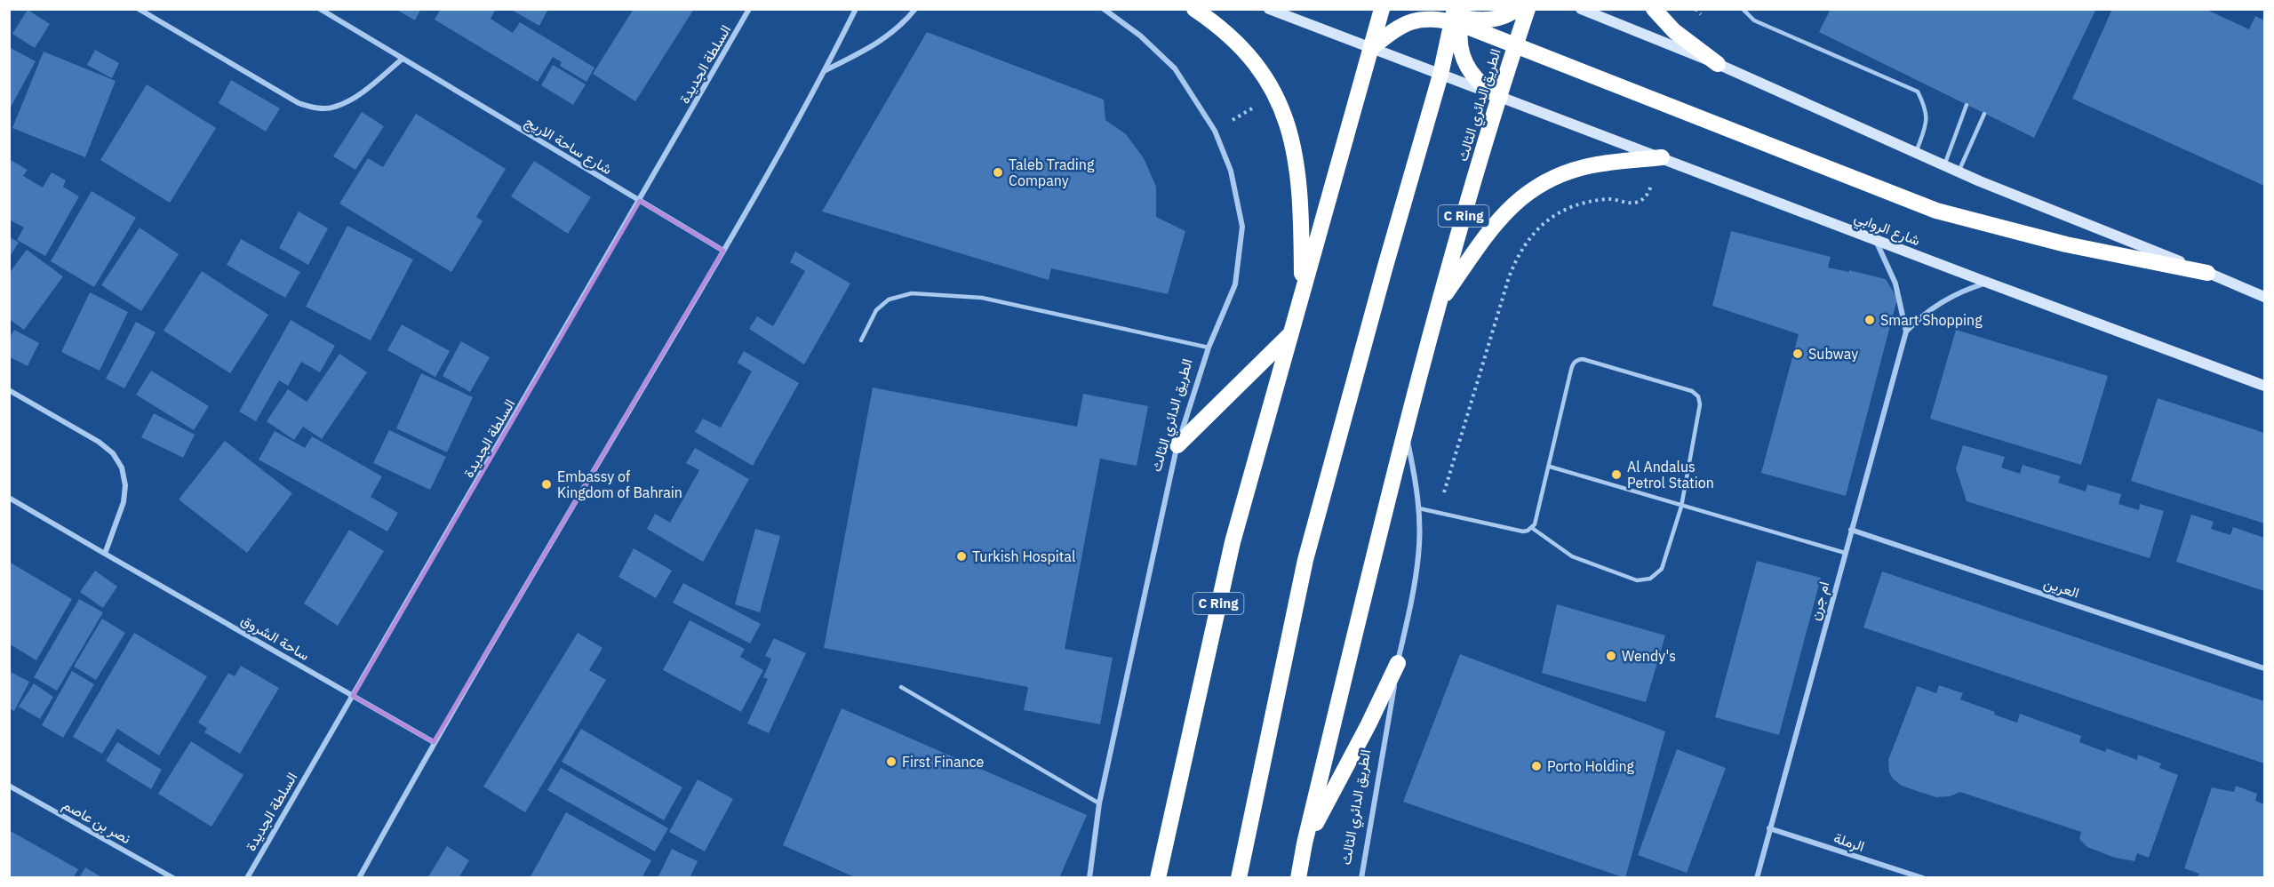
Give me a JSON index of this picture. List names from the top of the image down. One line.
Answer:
{"streets":{"highway":["الطريق الدائري الثالث","C Ring"],"street":["السلطة الجديدة","شارع ساحة الاريج","شارع الروابي","العرين","ام جرن","ساحة الشروق","نصر بن عاصم","الرملة"]},"crossings":[["السلطة الجديدة","شارع ساحة الاريج"],["السلطة الجديدة","ساحة الشروق"],["الطريق الدائري الثالث","شارع الروابي"],["C Ring","شارع الروابي"],["شارع الروابي","ام جرن"],["العرين","ام جرن"],["ام جرن","الرملة"]],"places":["Taleb Trading Company","Smart Shopping","Subway","Al Andalus Petrol Station","Embassy of Kingdom of Bahrain","Turkish Hospital","Wendy's","First Finance","Porto Holding"]}
